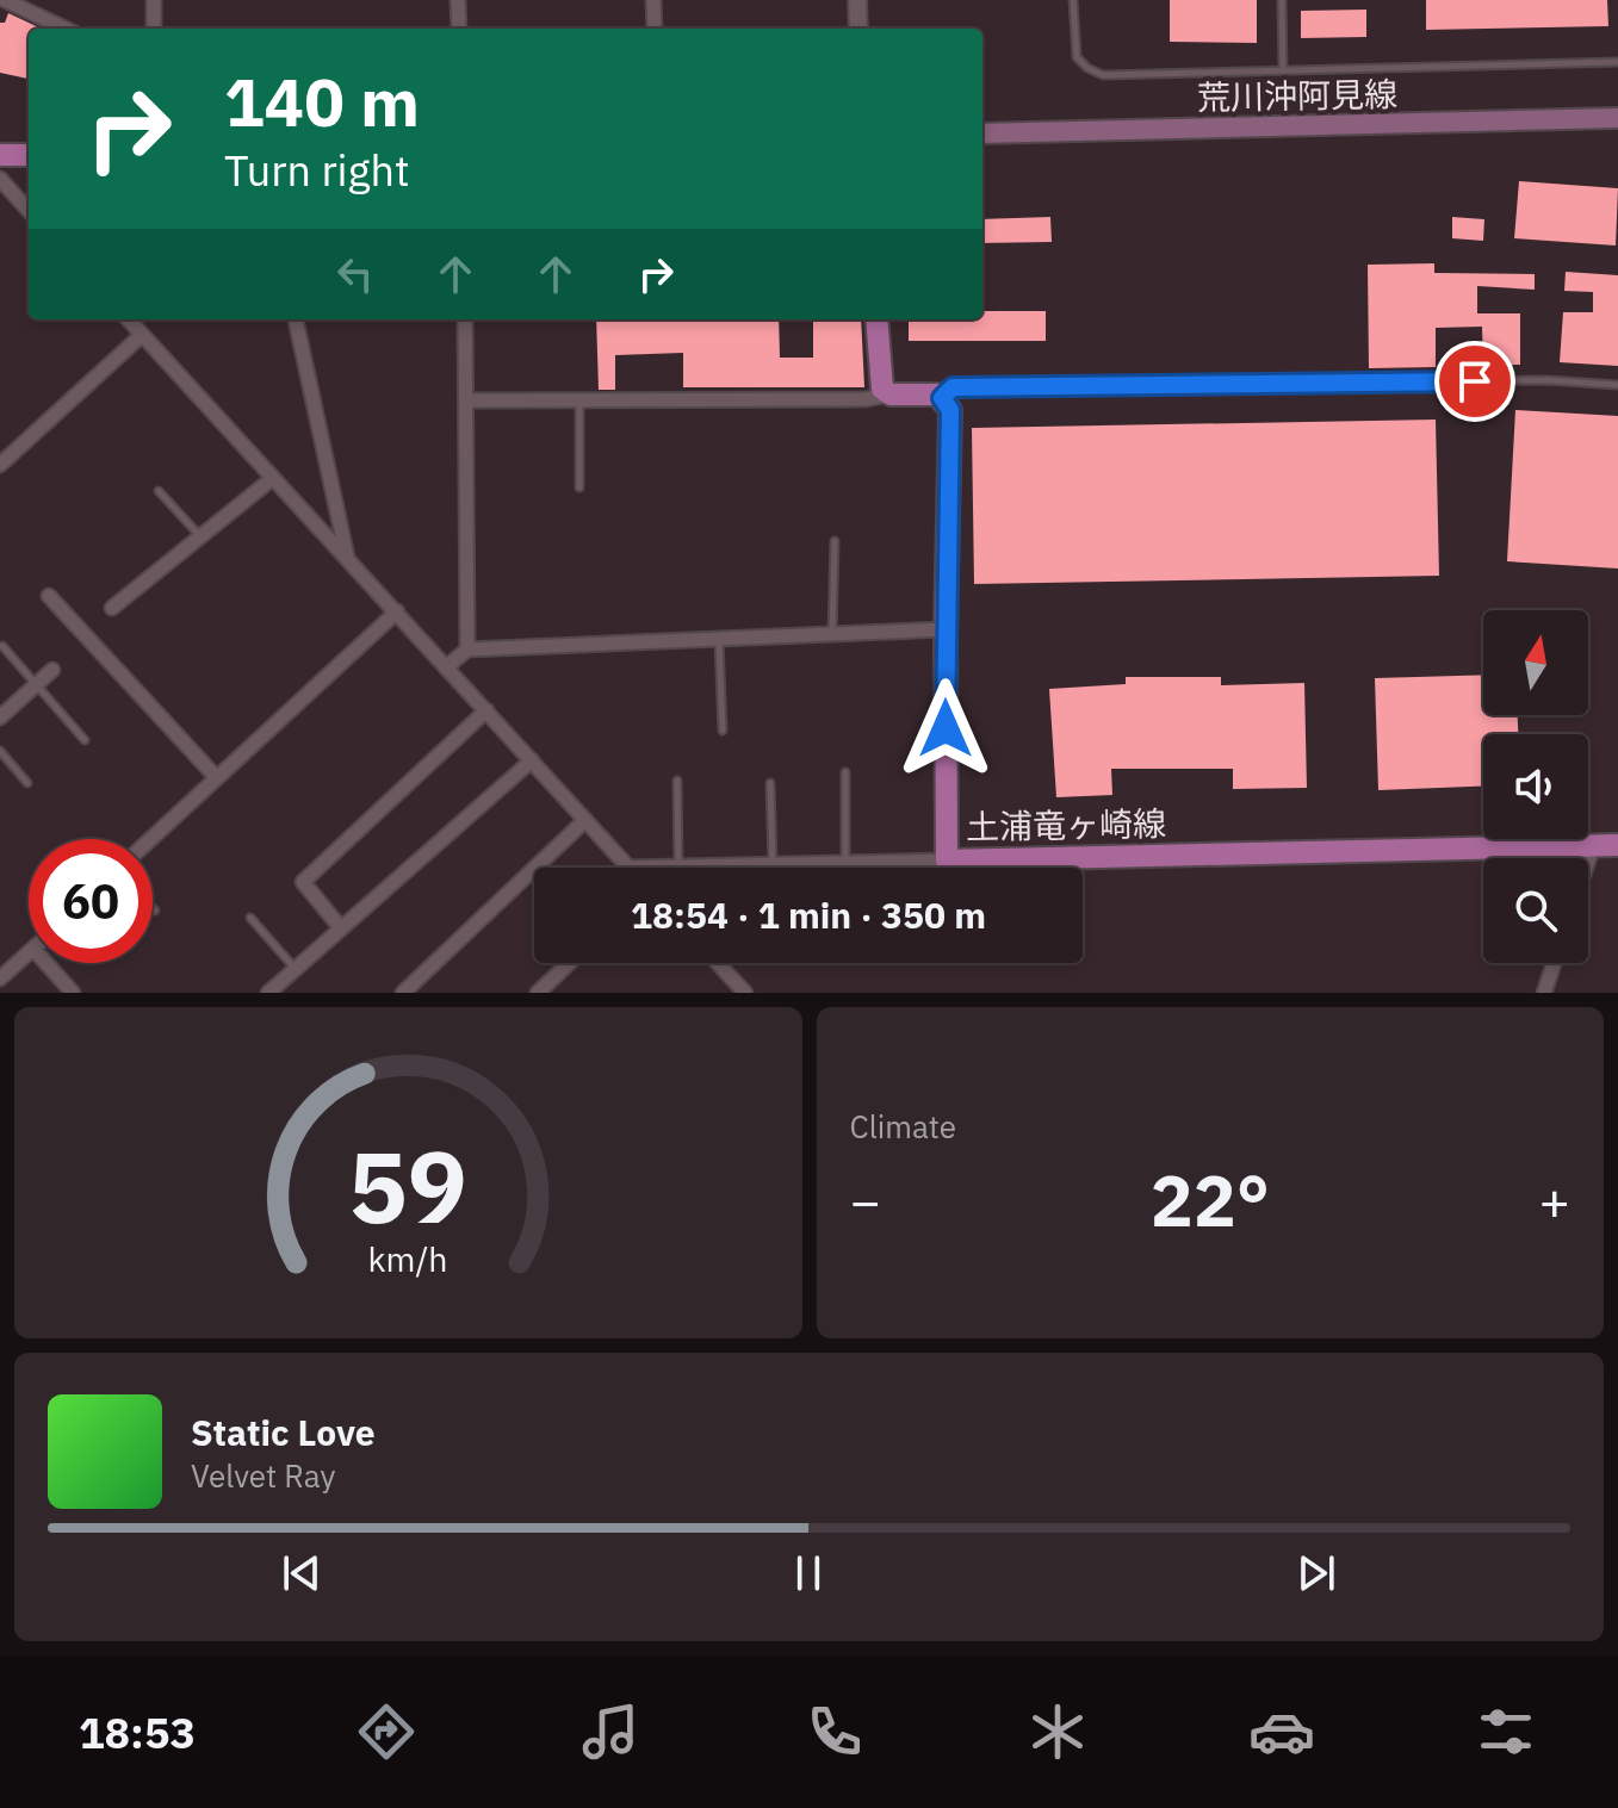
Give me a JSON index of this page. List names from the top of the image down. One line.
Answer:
{"streets":{"main road":["荒川沖阿見線","土浦竜ヶ崎線"]},"north":"top","page":{"turn":["140 m","Turn right"],"limit":"60","trip":"18:54 · 1 min · 350 m","tile":"Climate","heat":["−","22°","+"],"song":["Static Love","Velvet Ray"],"tabs":"18:53","gauge":["59","km/h"]}}
